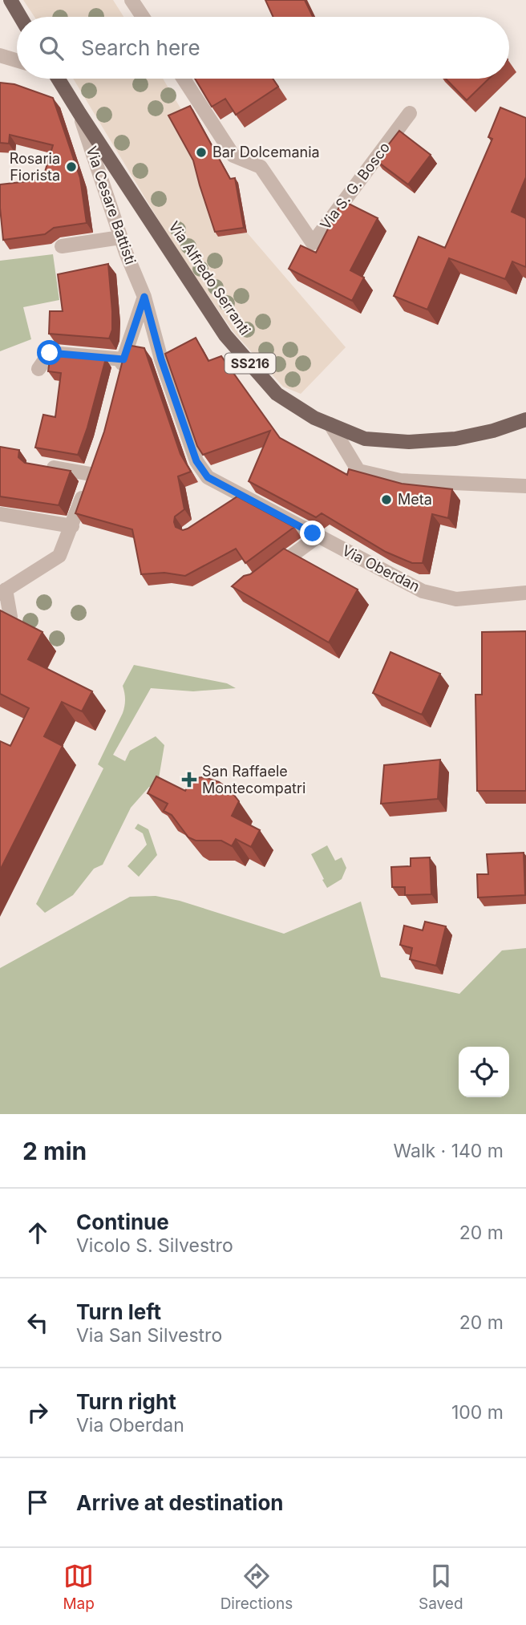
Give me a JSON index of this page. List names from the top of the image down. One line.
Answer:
{"streets":{"main road":["Via Alfredo Serranti","SS216"],"street":["Via S. G. Bosco","Via Cesare Battisti","Via Oberdan"]},"crossings":[["Via Cesare Battisti","Via Alfredo Serranti"],["Via Cesare Battisti","Via Oberdan"]],"places":{"other":["Bar Dolcemania","Rosaria Fiorista","Meta"],"health":["San Raffaele Montecompatri"]},"page":{"search":"Search here","heading":["2 min","Walk · 140 m"],"list":[["Continue","Vicolo S. Silvestro","20 m"],["Turn left","Via San Silvestro","20 m"],["Turn right","Via Oberdan","100 m"],"Arrive at destination"],"nav":["Map","Directions","Saved"]}}
